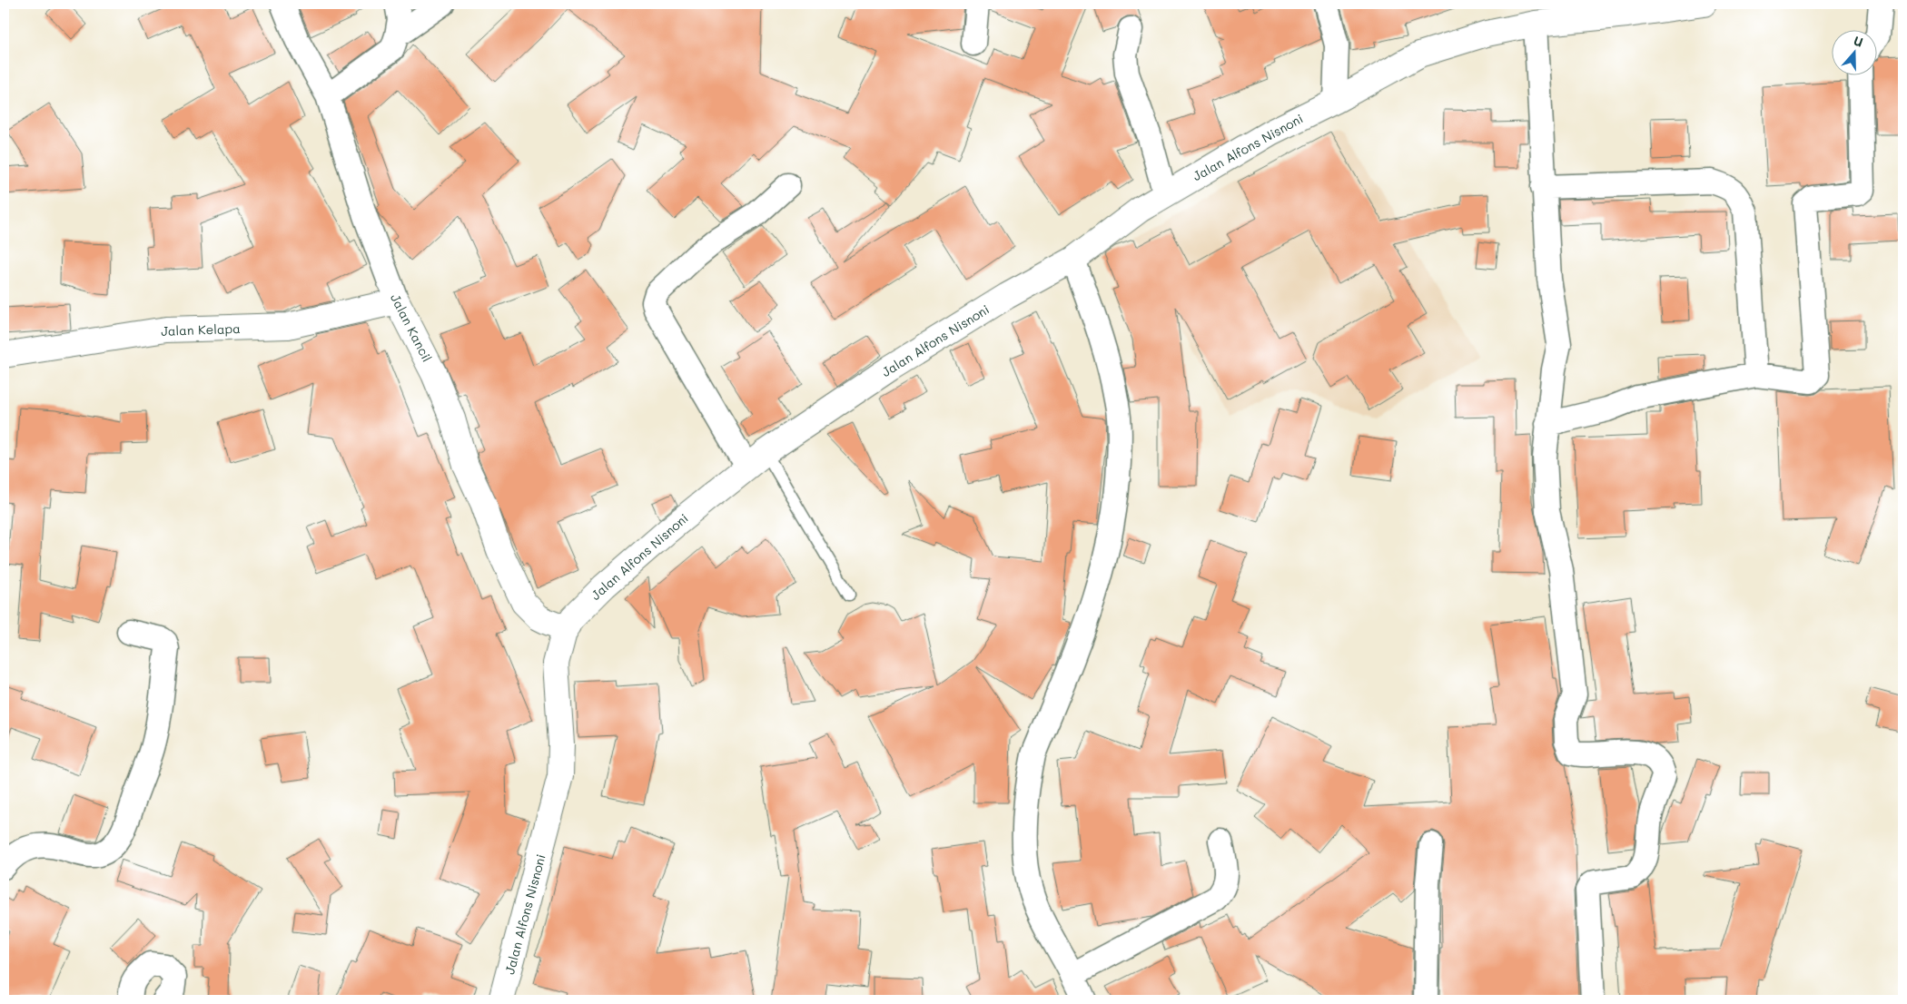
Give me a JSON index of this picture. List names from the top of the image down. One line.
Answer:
{"streets":{"main road":["Jalan Alfons Nisnoni","Jalan Kancil","Jalan Kelapa"]},"crossings":[["Jalan Alfons Nisnoni","Jalan Kancil"],["Jalan Kancil","Jalan Kelapa"]],"north":"top"}
